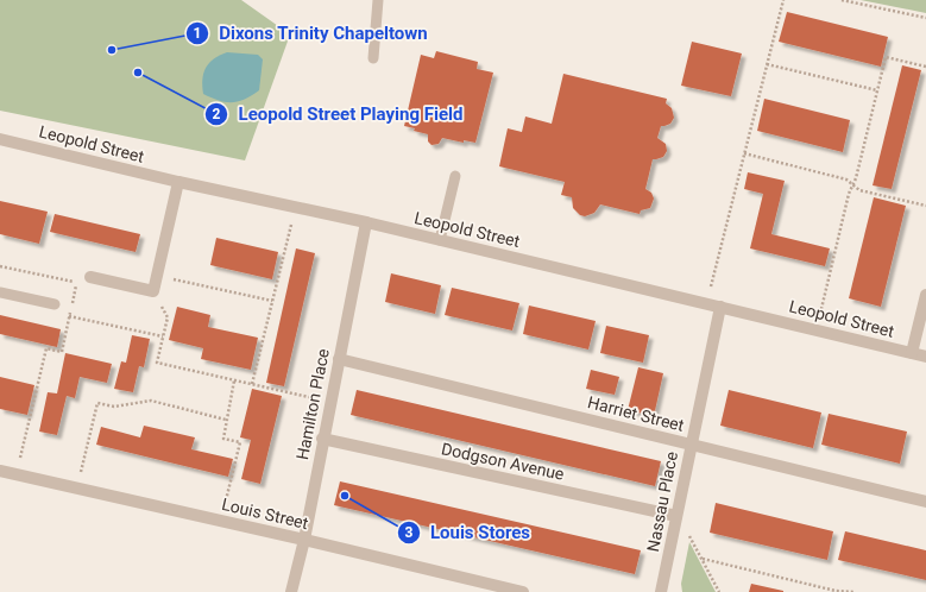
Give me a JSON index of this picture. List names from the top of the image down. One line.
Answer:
{"streets":{"street":["Leopold Street","Hamilton Place","Harriet Street","Dodgson Avenue","Nassau Place","Louis Street"]},"crossings":[["Leopold Street","Hamilton Place"],["Leopold Street","Nassau Place"],["Hamilton Place","Harriet Street"],["Hamilton Place","Dodgson Avenue"],["Hamilton Place","Louis Street"],["Harriet Street","Nassau Place"],["Dodgson Avenue","Nassau Place"]],"places":["Dixons Trinity Chapeltown","Leopold Street Playing Field","Louis Stores"]}
